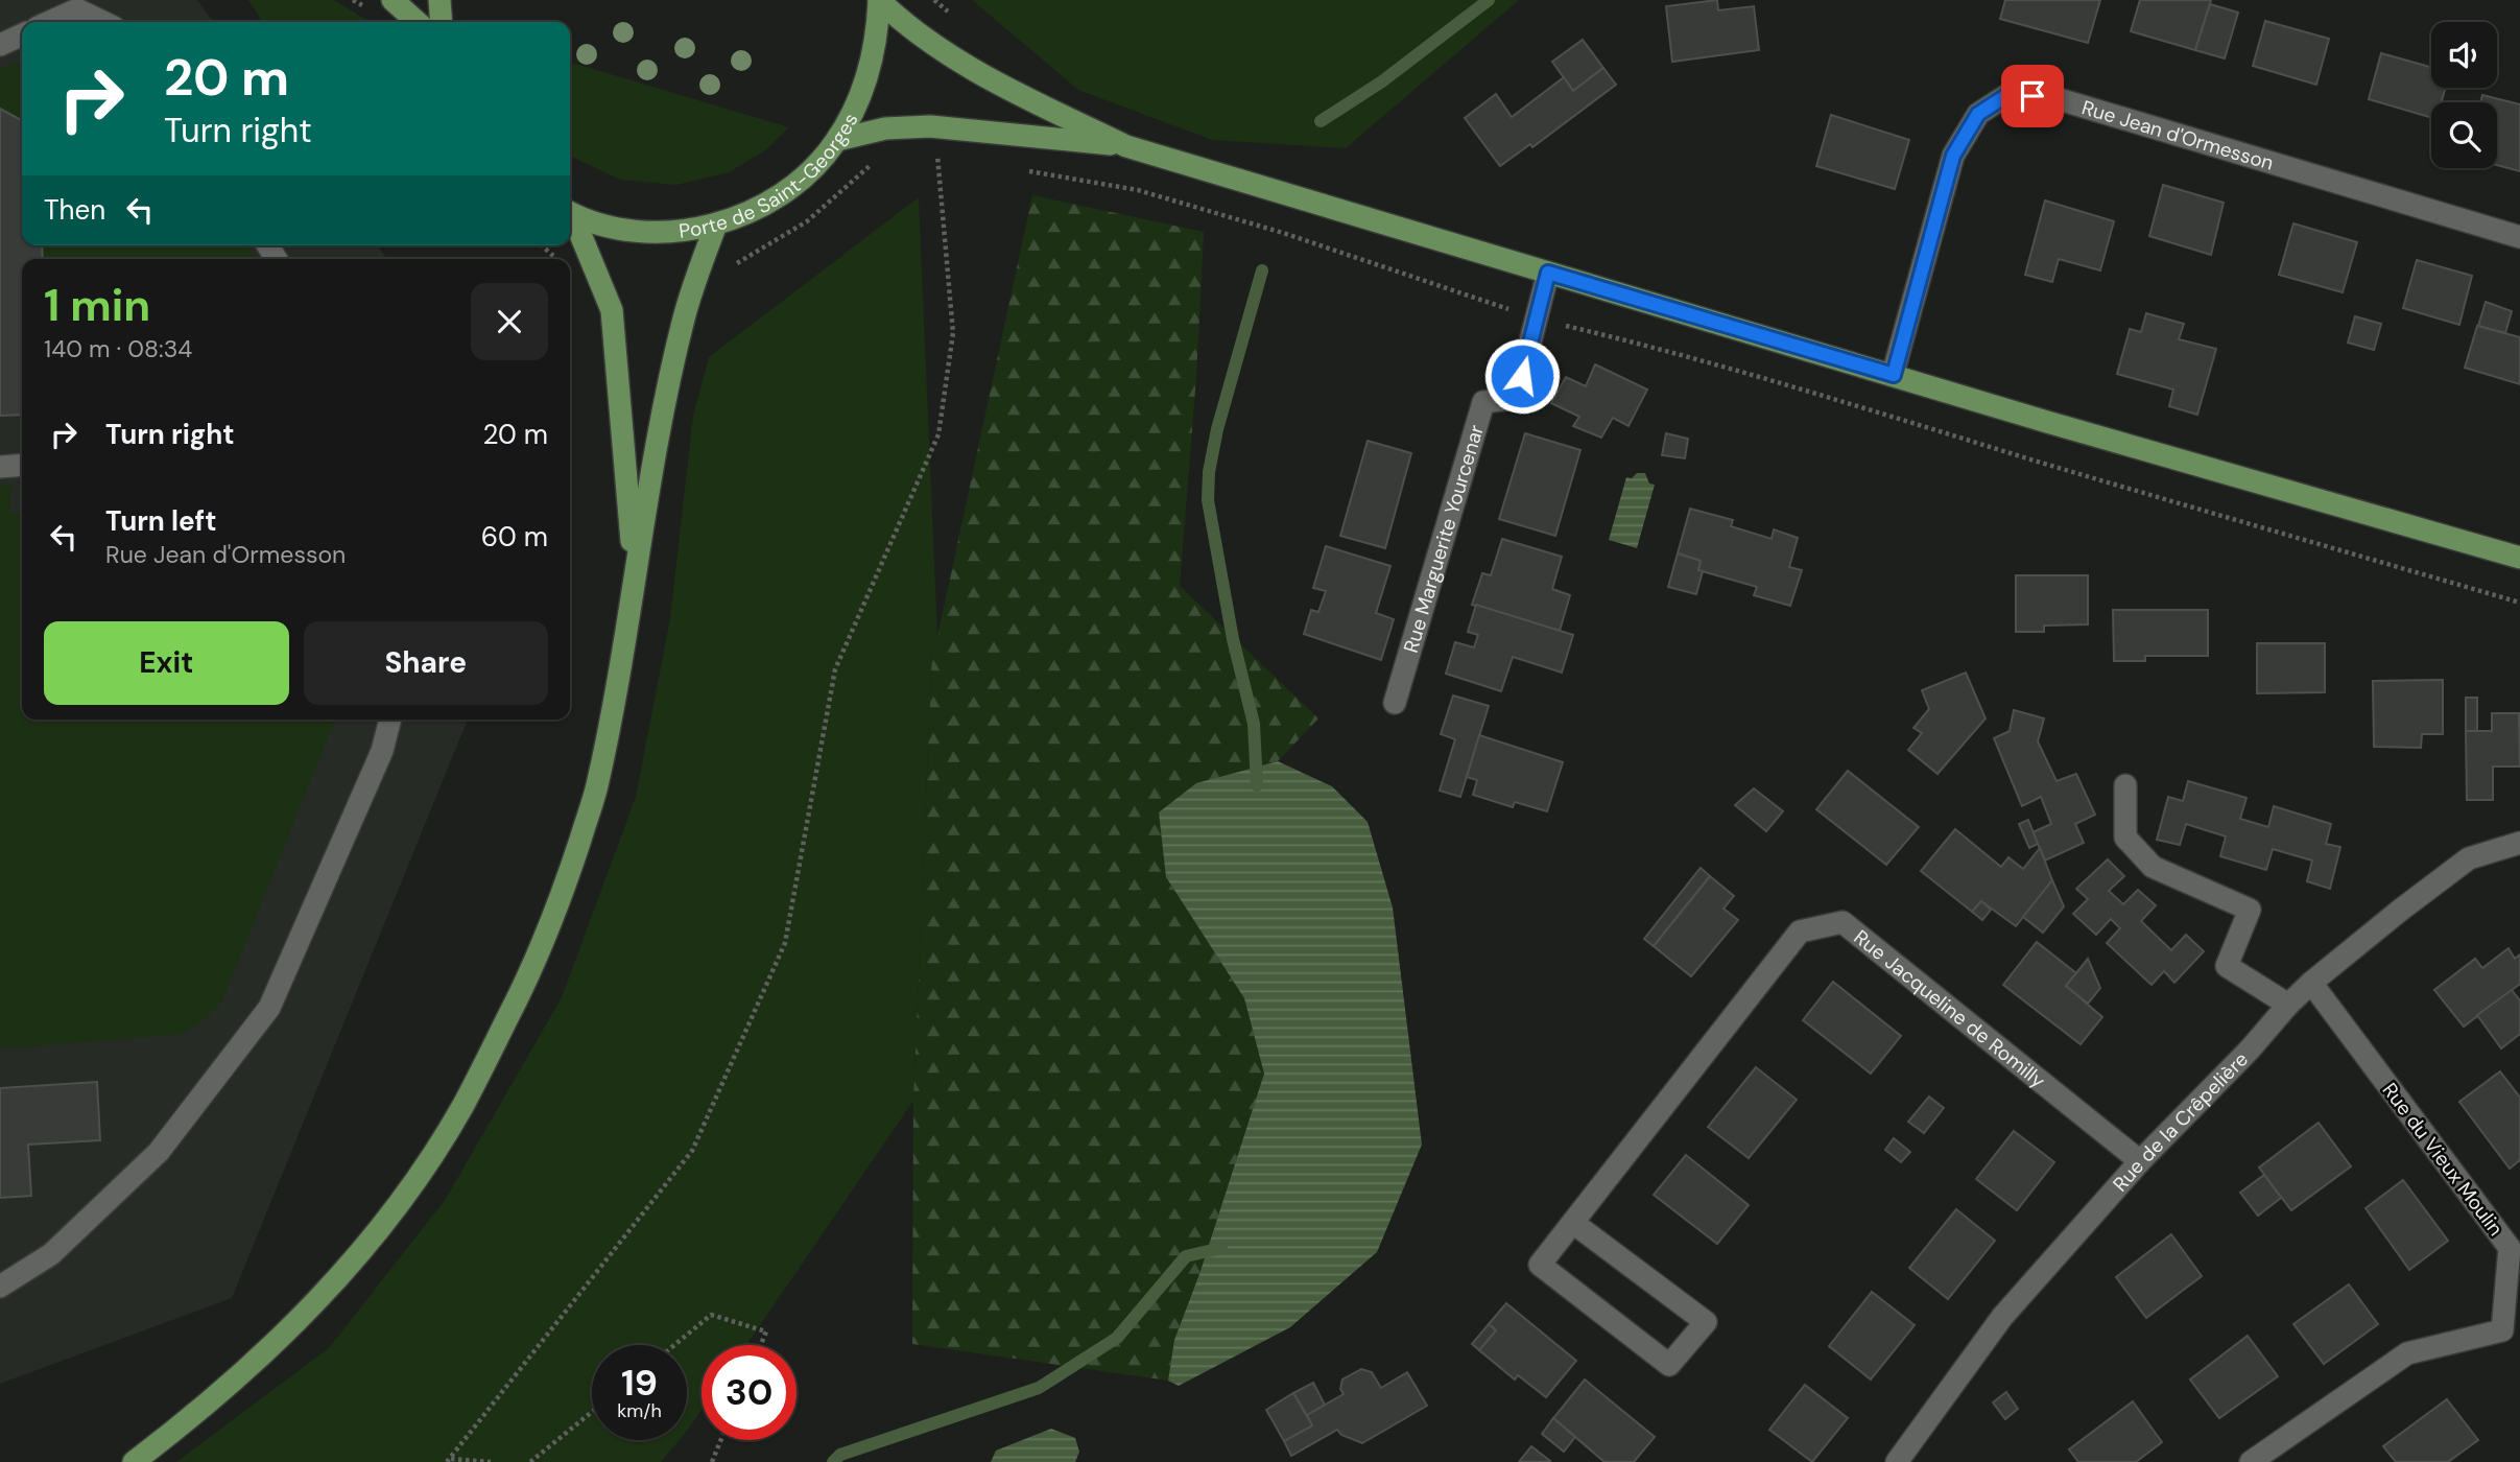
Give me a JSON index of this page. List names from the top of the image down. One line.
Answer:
{"streets":{"main road":["Porte de Saint-Georges"],"street":["Rue Jean d'Ormesson","Rue Marguerite Yourcenar","Rue Jacqueline de Romilly","Rue de la Crêpelière","Rue du Vieux Moulin"]},"crossings":[["Rue Jacqueline de Romilly","Rue de la Crêpelière"],["Rue de la Crêpelière","Rue du Vieux Moulin"]],"page":{"turn":["20 m","Turn right"],"then":"Then","heading":["1 min","140 m · 08:34"],"list":[{"name":"Turn right","value":"20 m"},{"name":"Turn left","note":"Rue Jean d'Ormesson","value":"60 m"}],"buttons":["Exit","Share"],"speed":"19 km/h","limit":"30"}}
